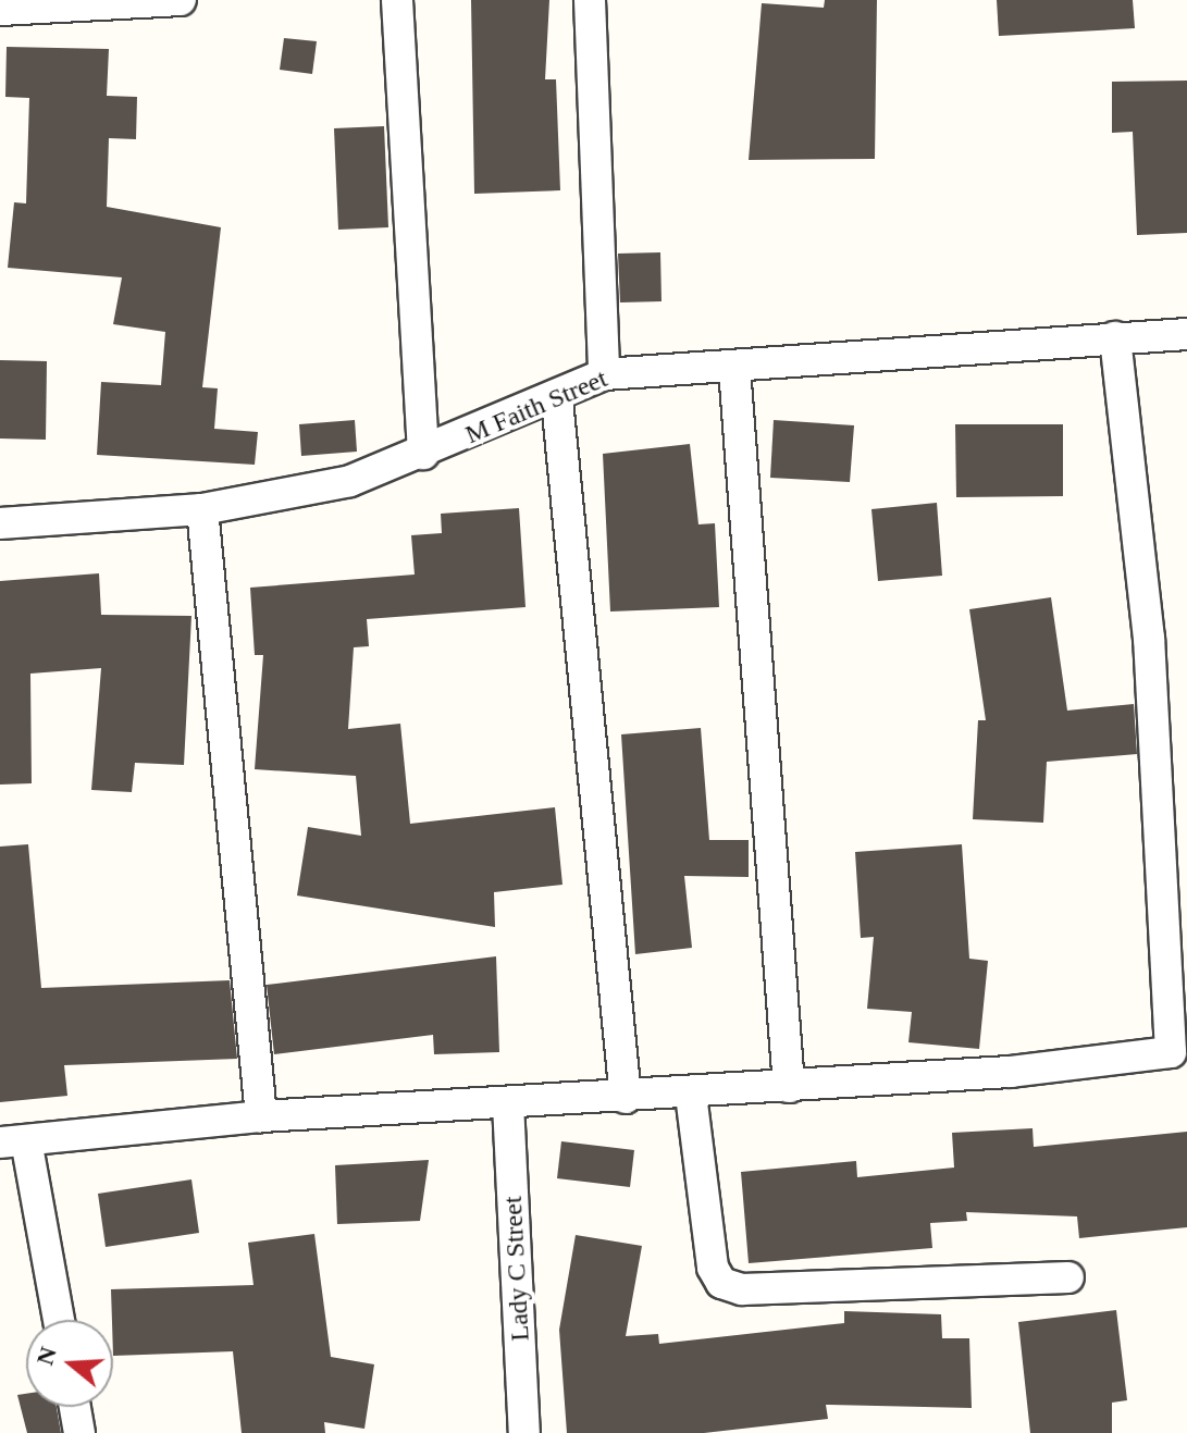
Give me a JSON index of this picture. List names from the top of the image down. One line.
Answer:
{"streets":{"street":["M Faith Street","Lady C Street"]},"north":"left"}
